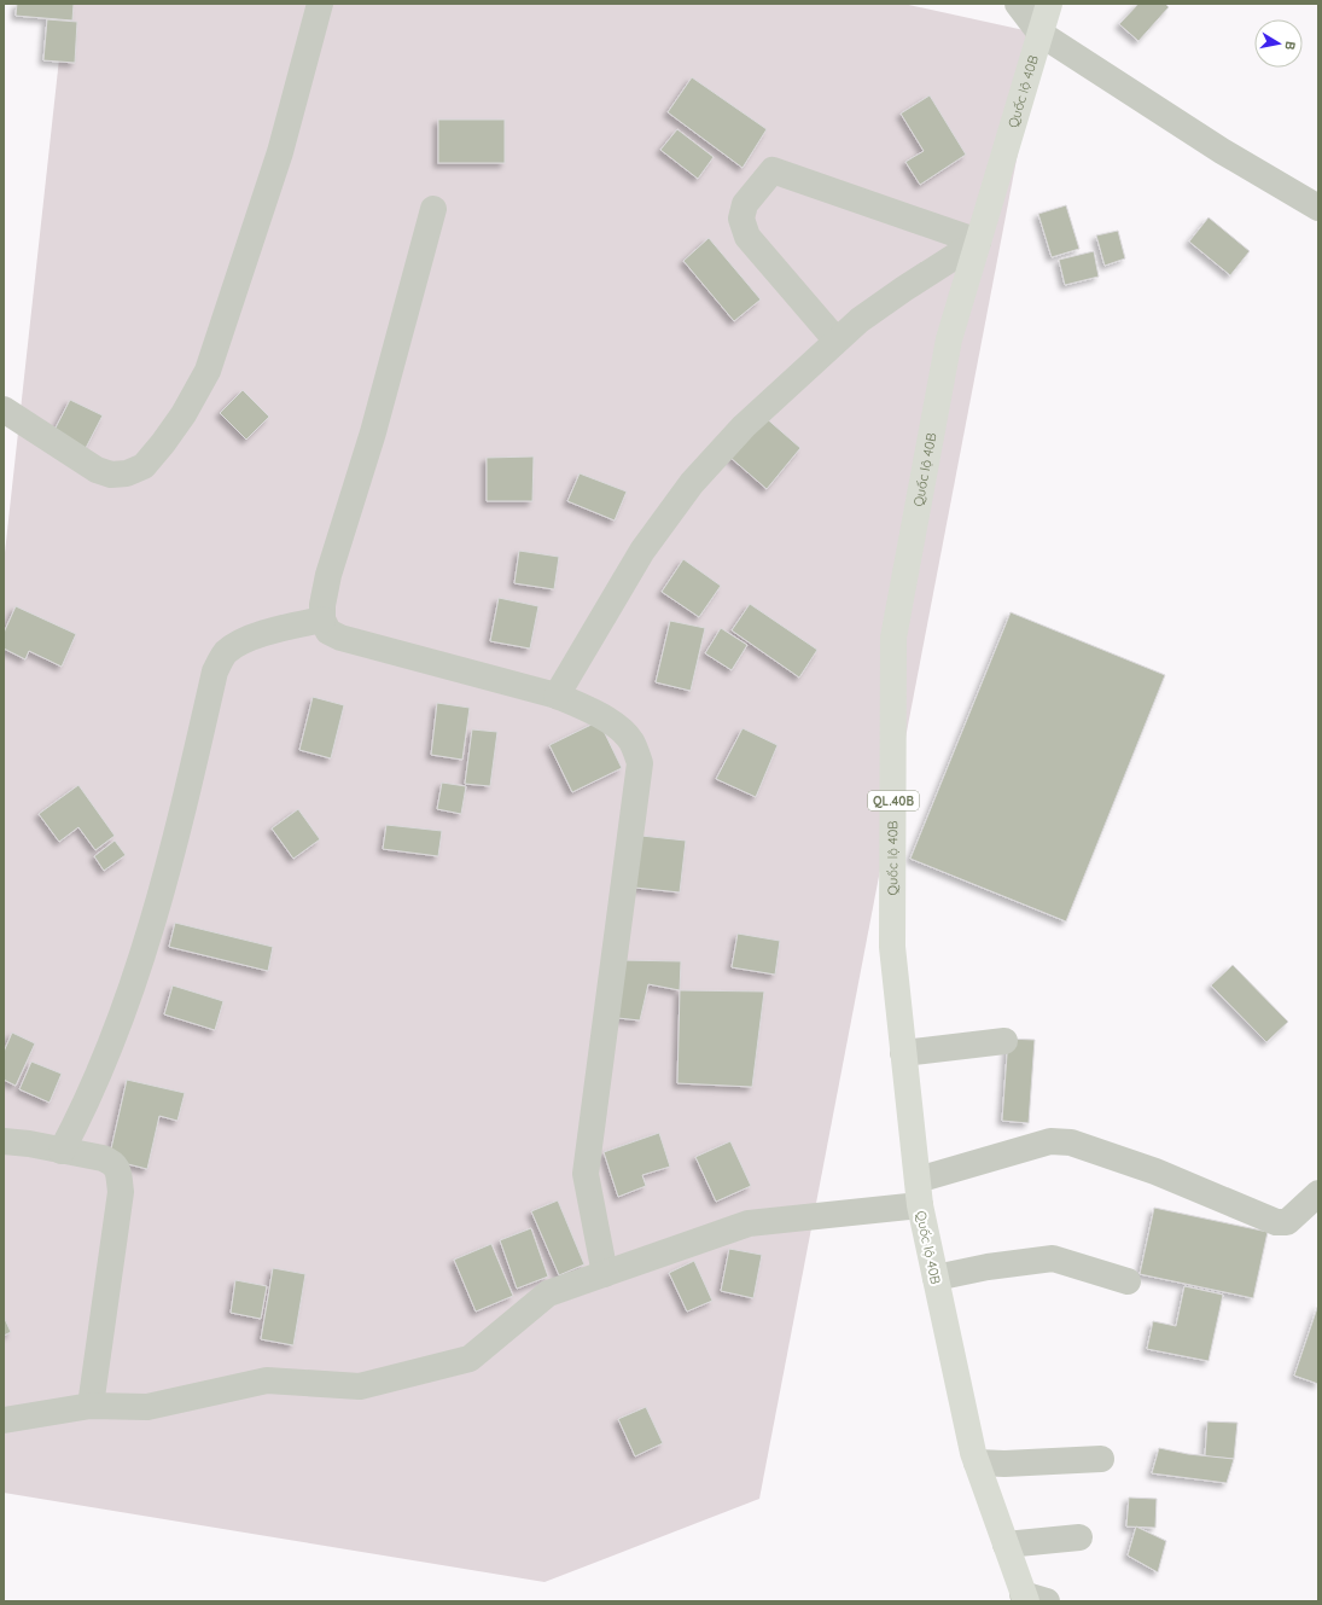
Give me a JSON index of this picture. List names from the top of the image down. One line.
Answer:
{"streets":{"highway":["Quốc lộ 40B","QL.40B"]},"north":"right"}
